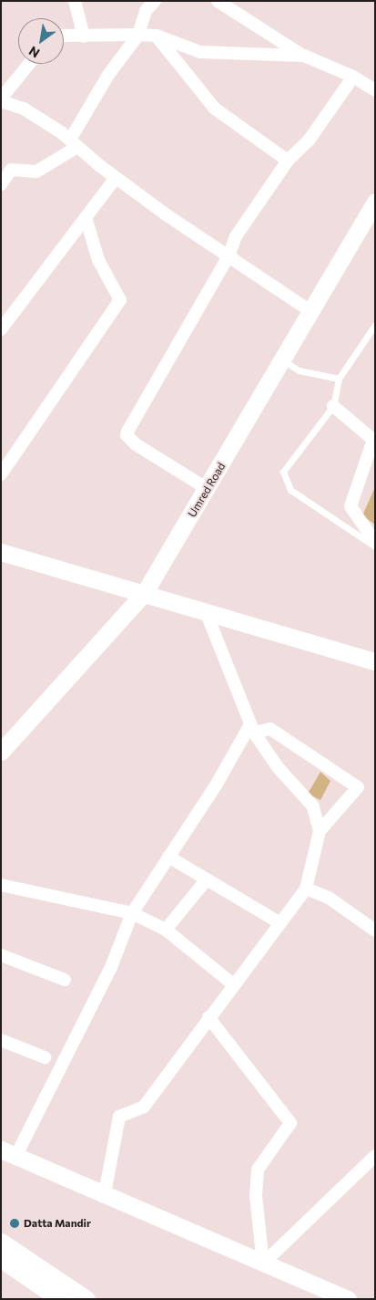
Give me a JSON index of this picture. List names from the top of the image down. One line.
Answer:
{"streets":{"street":["Umred Road"]},"places":["Datta Mandir"],"north":"bottom left"}
